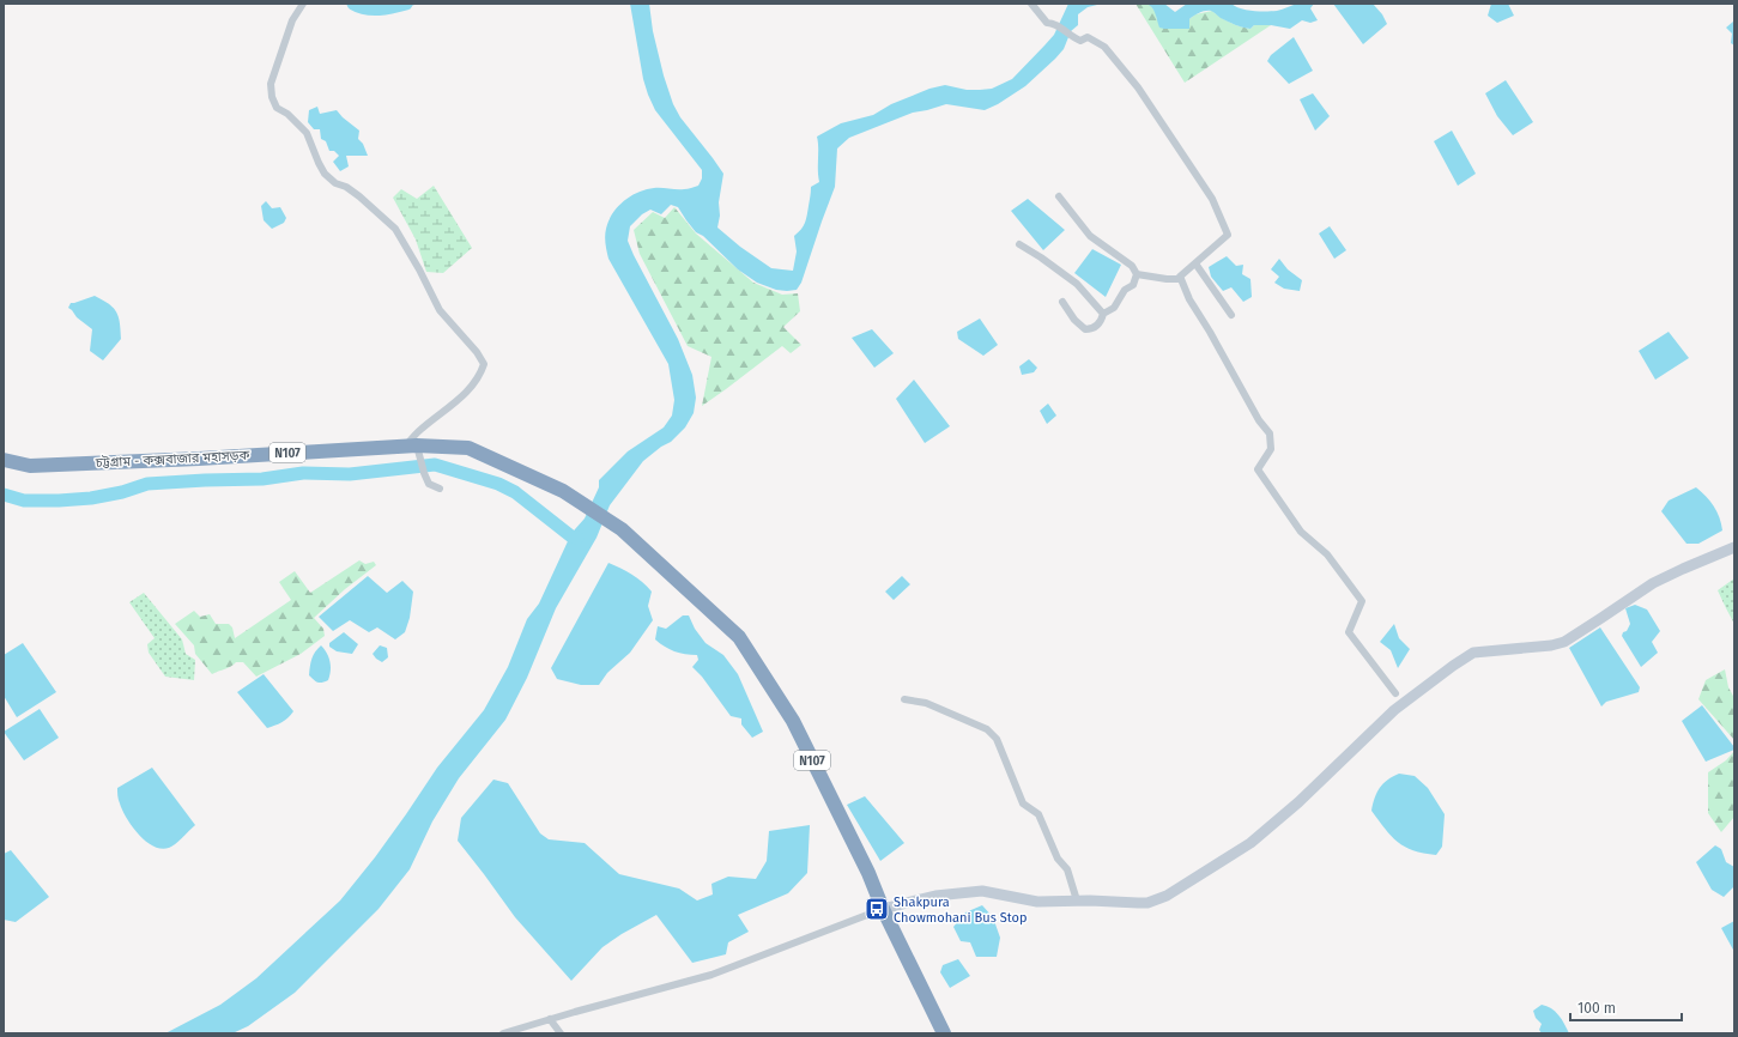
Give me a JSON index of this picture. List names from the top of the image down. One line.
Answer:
{"streets":{"highway":["N107","চট্টগ্রাম - কক্সবাজার মহাসড়ক"]},"crossings":[["N107","চট্টগ্রাম - কক্সবাজার মহাসড়ক"]],"places":{"bus stop":["Shakpura Chowmohani Bus Stop"]},"scale_bar":"100 m"}
